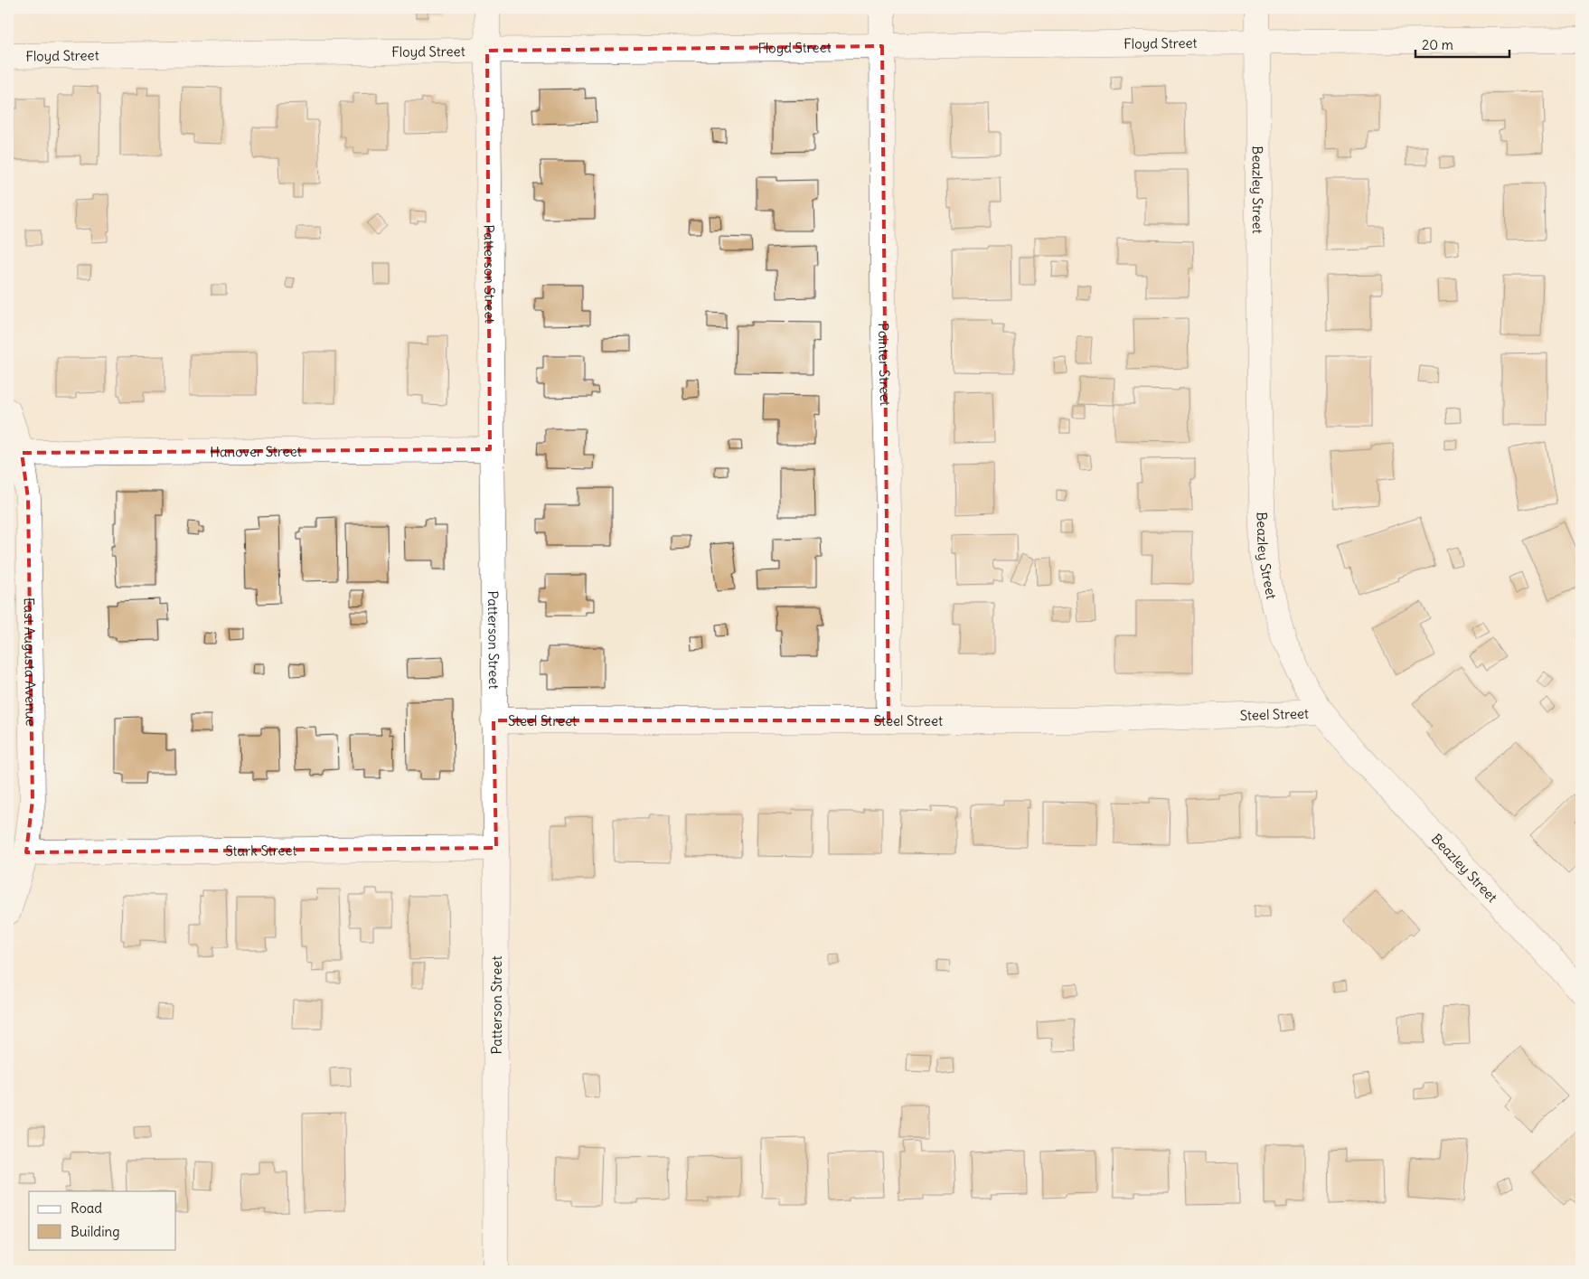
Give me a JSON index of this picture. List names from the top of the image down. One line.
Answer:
{"streets":{"street":["Floyd Street","Beazley Street","Patterson Street","Pointer Street","Hanover Street","East Augusta Avenue","Steel Street","Stark Street"]},"crossings":[["Floyd Street","Beazley Street"],["Floyd Street","Patterson Street"],["Floyd Street","Pointer Street"],["Beazley Street","Steel Street"],["Patterson Street","Hanover Street"],["Patterson Street","Steel Street"],["Patterson Street","Stark Street"],["Pointer Street","Steel Street"],["Hanover Street","East Augusta Avenue"],["East Augusta Avenue","Stark Street"]],"legend":["Road","Building"],"scale_bar":"20 m"}
